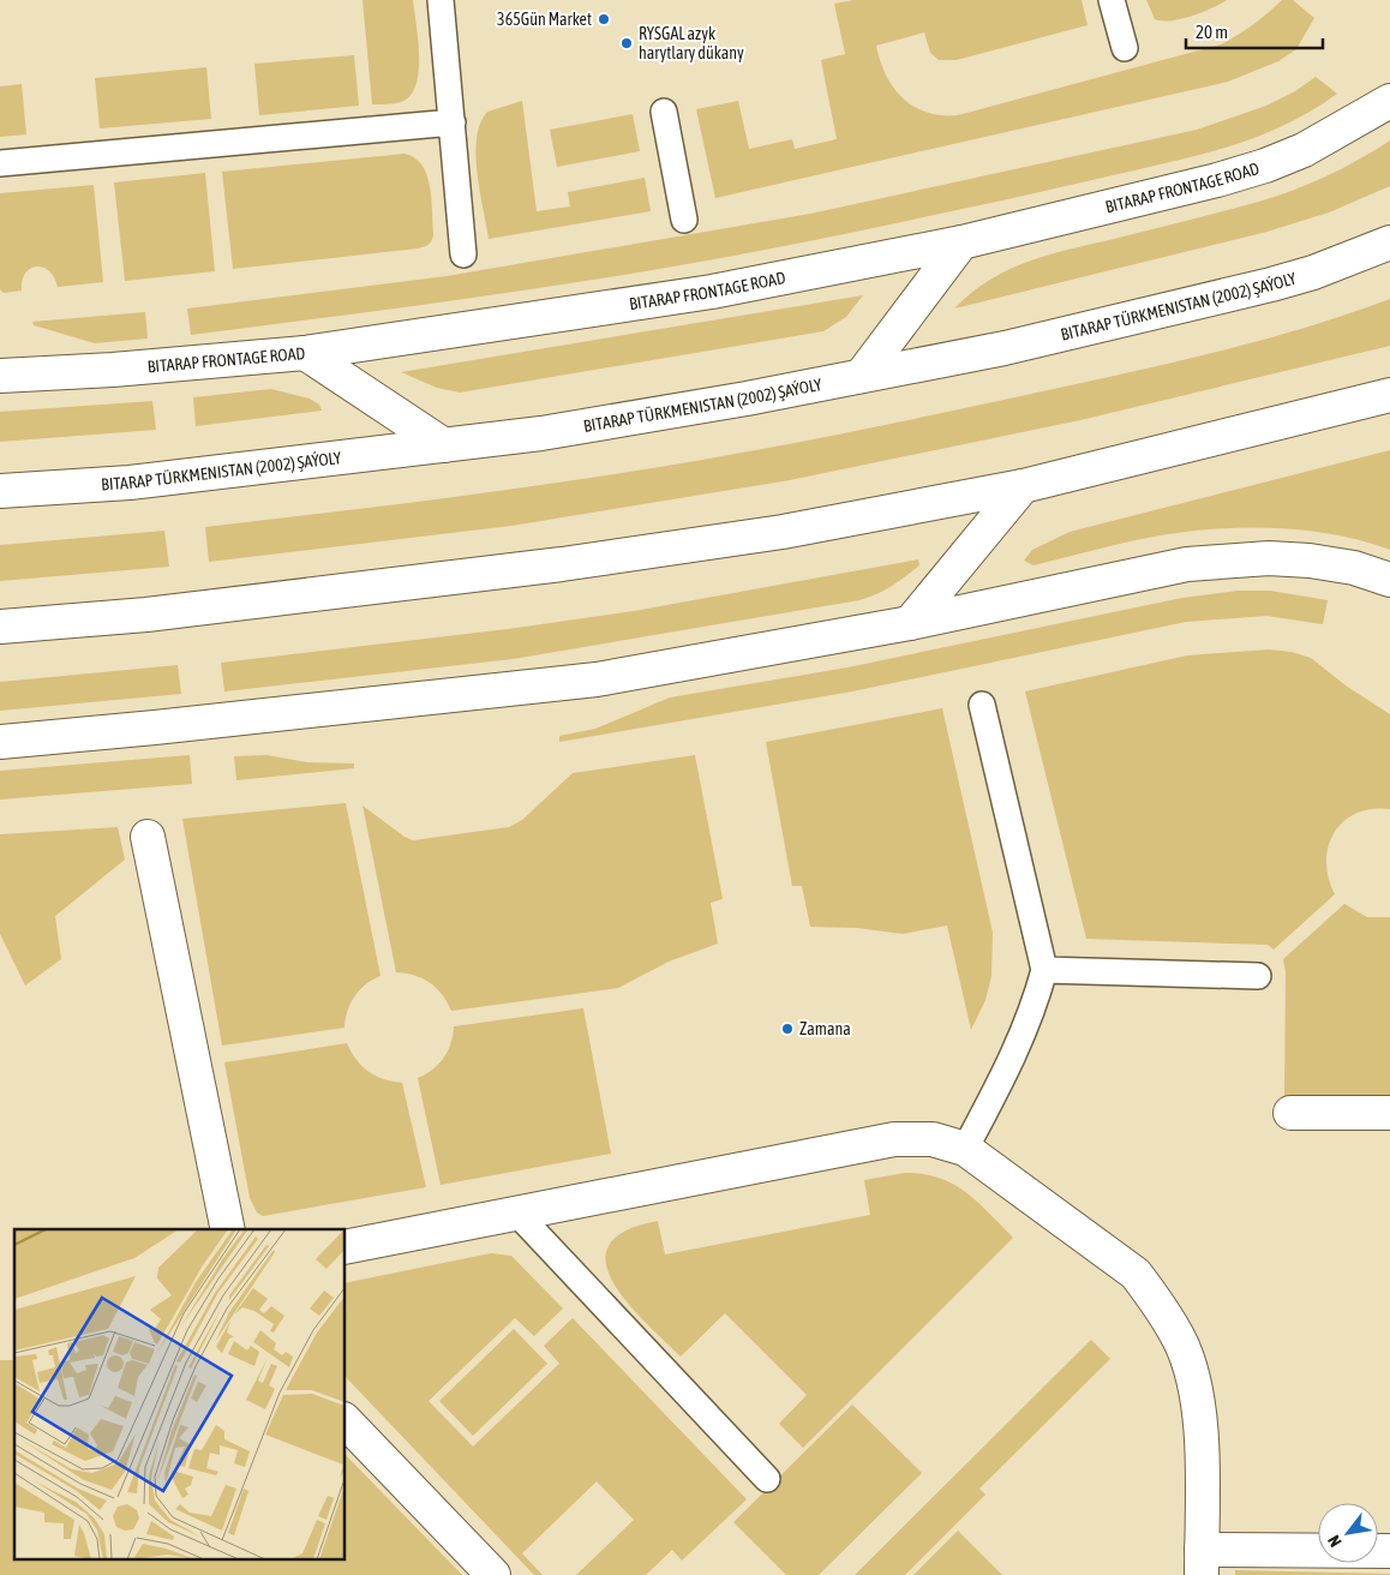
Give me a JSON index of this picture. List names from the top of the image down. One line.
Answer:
{"streets":{"street":["BITARAP FRONTAGE ROAD","BITARAP TÜRKMENISTAN (2002) ŞAÝOLY"]},"places":["365Gün Market","RYSGAL azyk harytlary dükany","Zamana"],"scale_bar":"20 m","north":"bottom left"}
